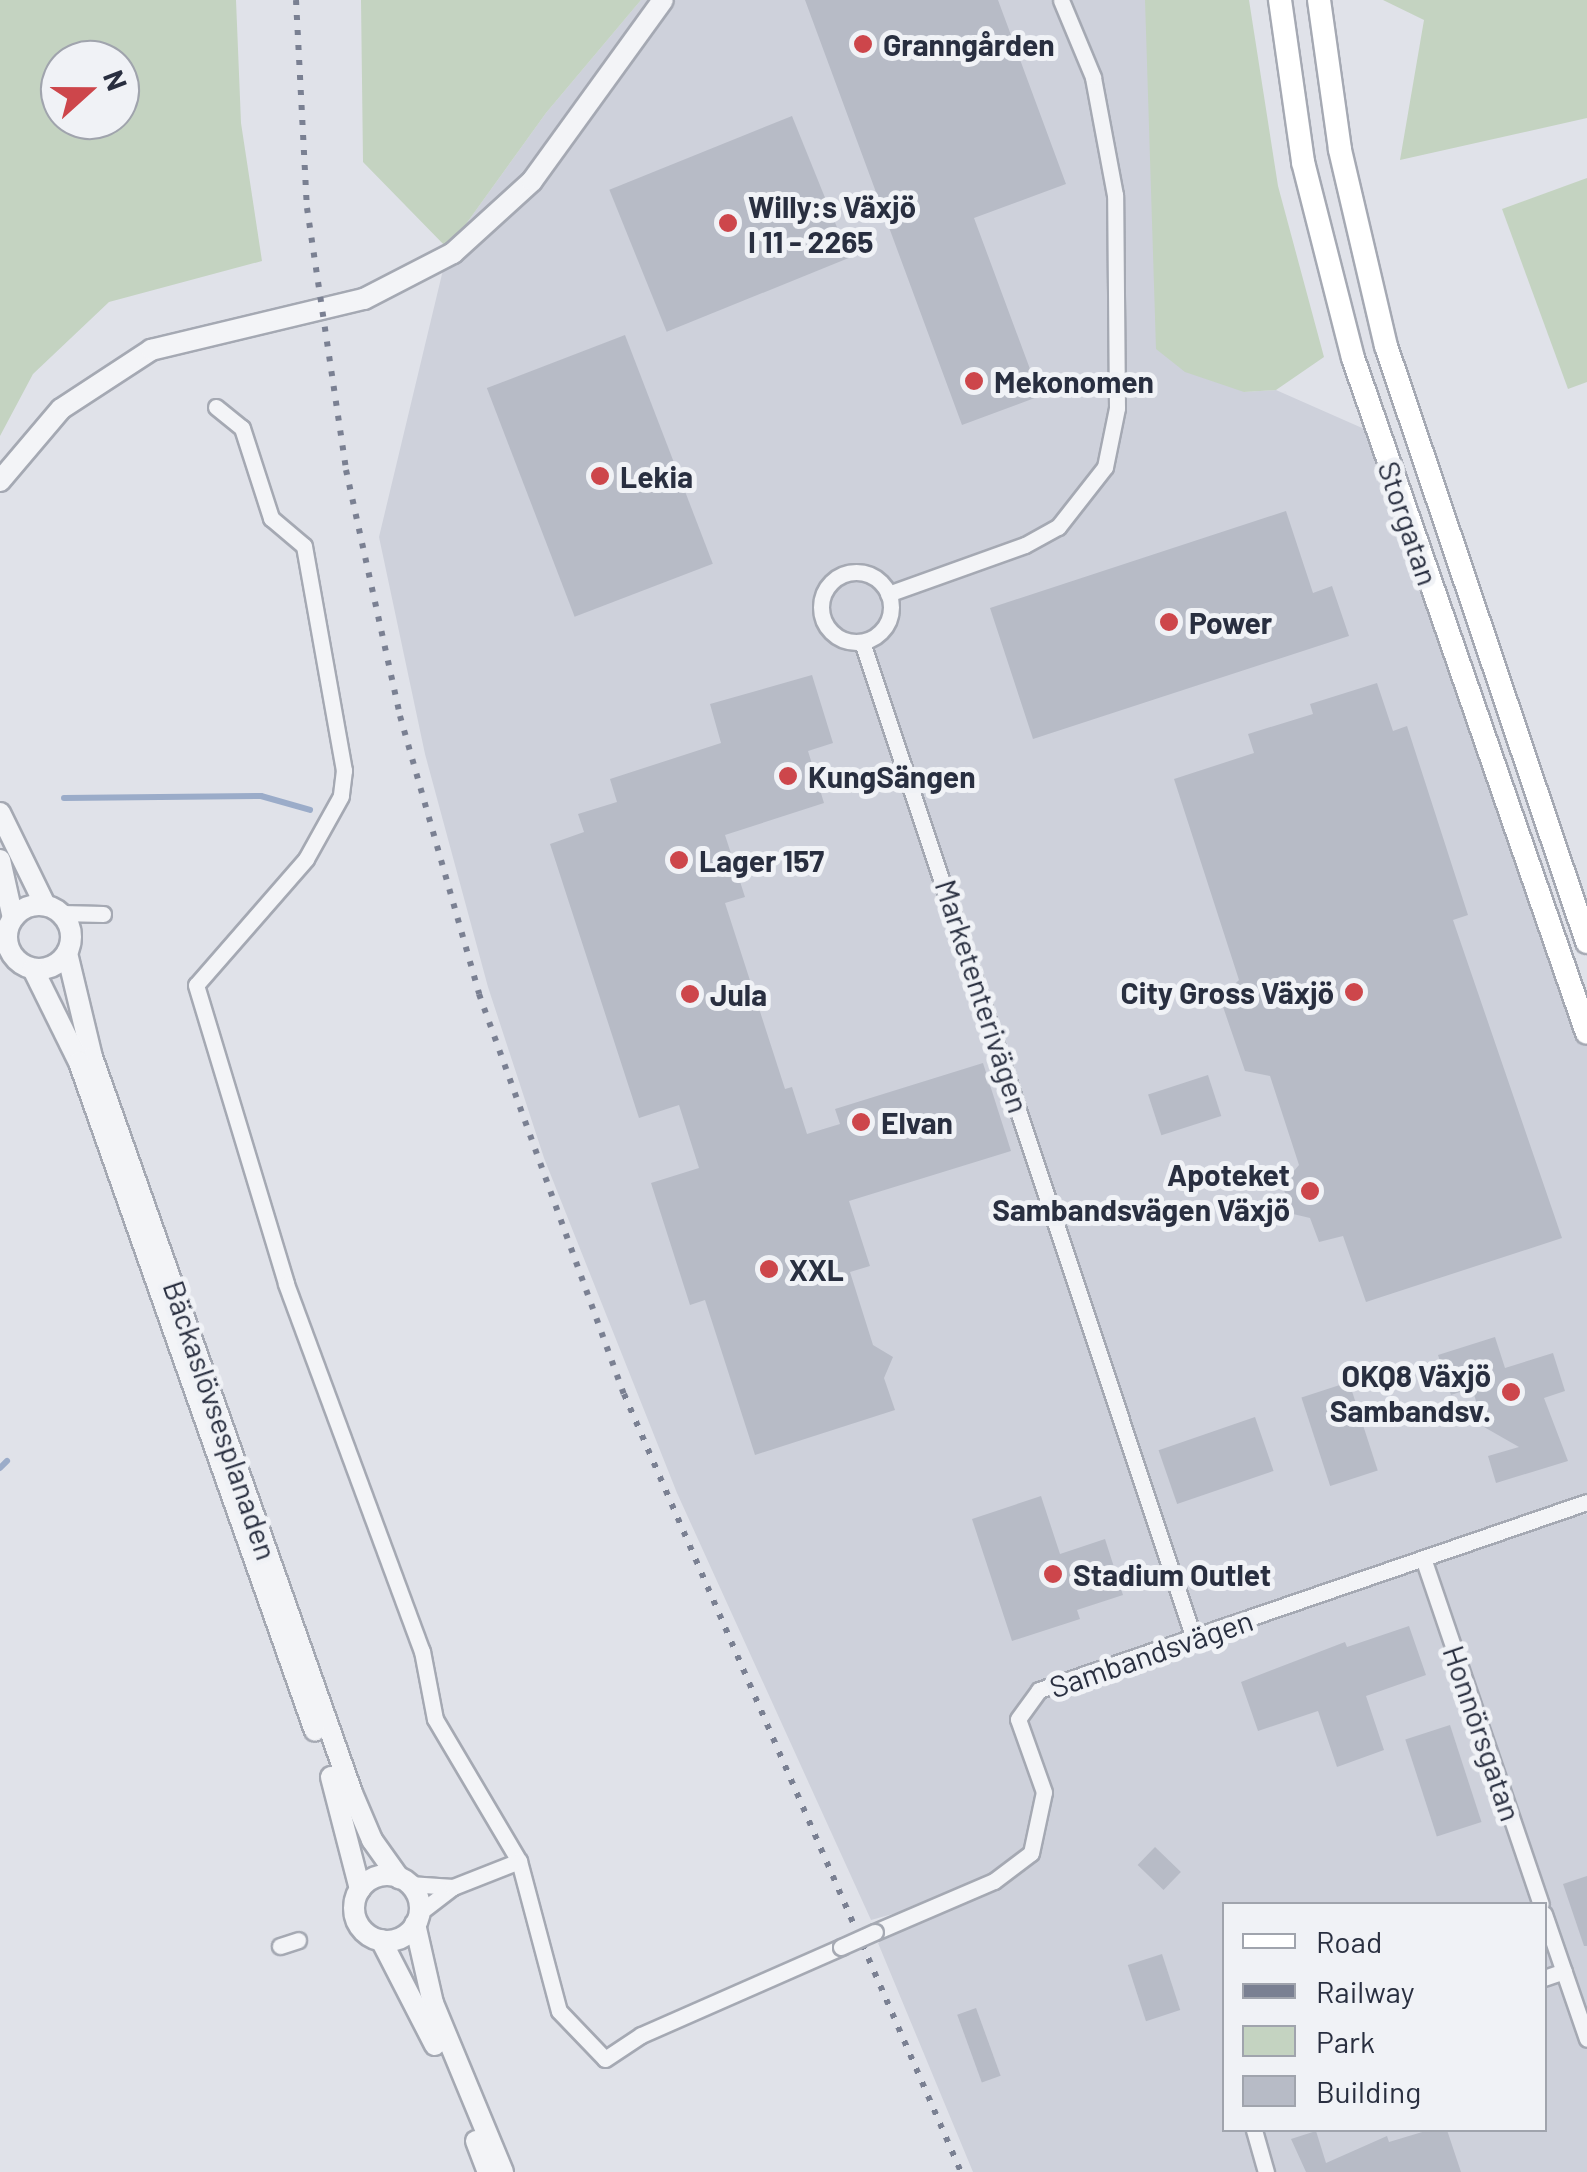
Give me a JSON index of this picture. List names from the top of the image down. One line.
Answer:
{"streets":{"main road":["Storgatan"],"street":["Marketenterivägen","Bäckaslövsesplanaden","Sambandsvägen","Honnörsgatan"]},"crossings":[["Marketenterivägen","Sambandsvägen"],["Sambandsvägen","Honnörsgatan"]],"places":["Granngården","Willy:s Växjö I 11 - 2265","Mekonomen","Lekia","Power","KungSängen","Lager 157","City Gross Växjö","Jula","Elvan","Apoteket Sambandsvägen Växjö","XXL","OKQ8 Växjö Sambandsv.","Stadium Outlet"],"legend":["Road","Railway","Park","Building"],"north":"right"}
